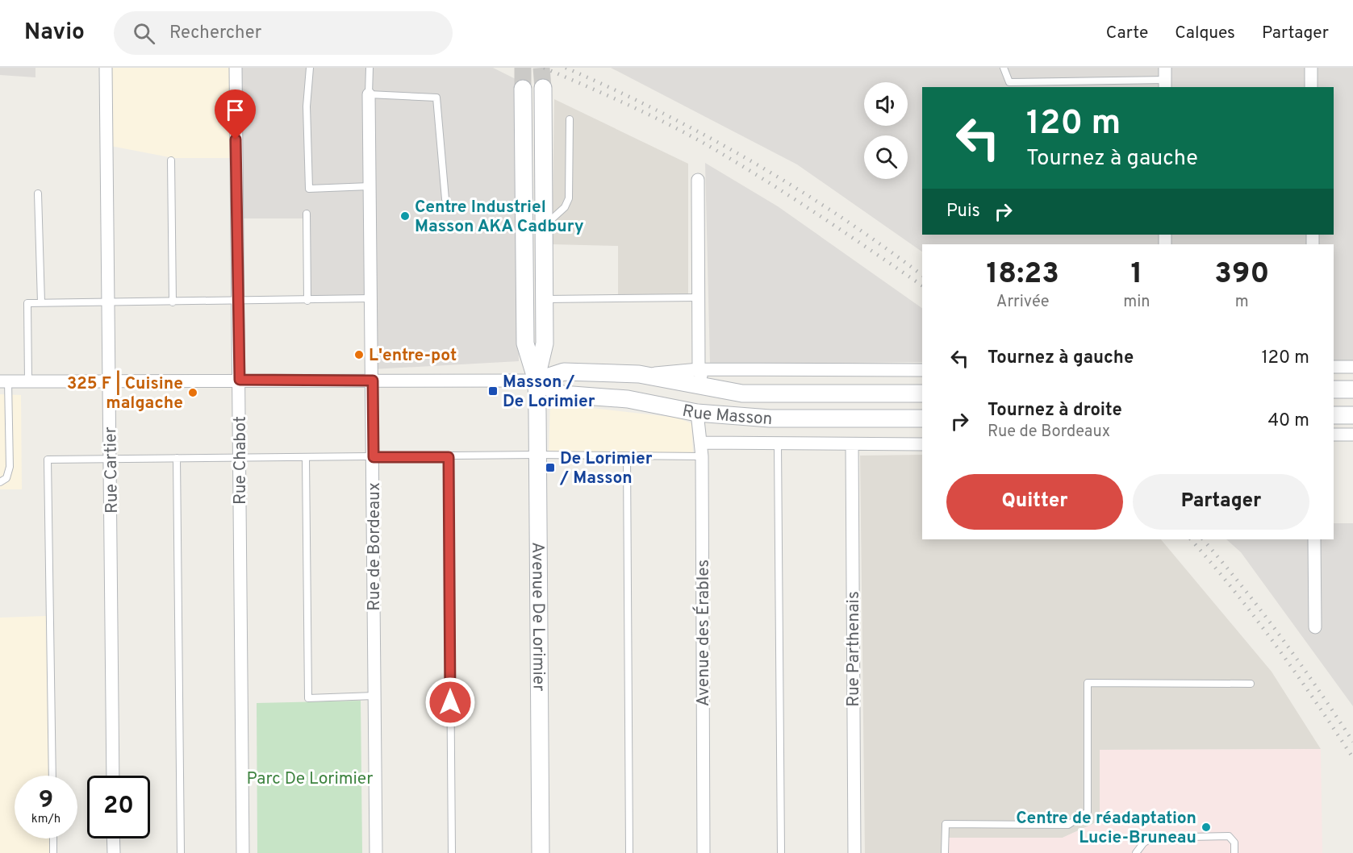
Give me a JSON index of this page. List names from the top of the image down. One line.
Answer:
{"streets":{"main road":["Rue Masson","Avenue De Lorimier"],"street":["Rue Chabot","Rue Cartier","Rue de Bordeaux","Avenue des Érables","Rue Parthenais"]},"crossings":[["Rue Masson","Rue Chabot"],["Rue Masson","Rue Cartier"],["Rue Masson","Rue de Bordeaux"],["Rue Masson","Avenue De Lorimier"],["Rue Masson","Avenue des Érables"],["Rue Masson","Rue Parthenais"]],"parks":["Parc De Lorimier"],"places":{"other":["Centre Industriel Masson AKA Cadbury","L'entre-pot","325 F | Cuisine malgache","Centre de réadaptation Lucie-Bruneau"],"transit":["Masson / De Lorimier","De Lorimier / Masson"]},"page":{"header":"Navio","search":"Rechercher","nav":["Carte","Calques","Partager"],"turn":["120 m","Tournez à gauche"],"then":"Puis","eta":["18:23","Arrivée","1","min","390","m"],"list":[{"name":"Tournez à gauche","value":"120 m"},{"name":"Tournez à droite","note":"Rue de Bordeaux","value":"40 m"}],"buttons":["Quitter","Partager"],"speed":"9 km/h","limit":"20"}}
